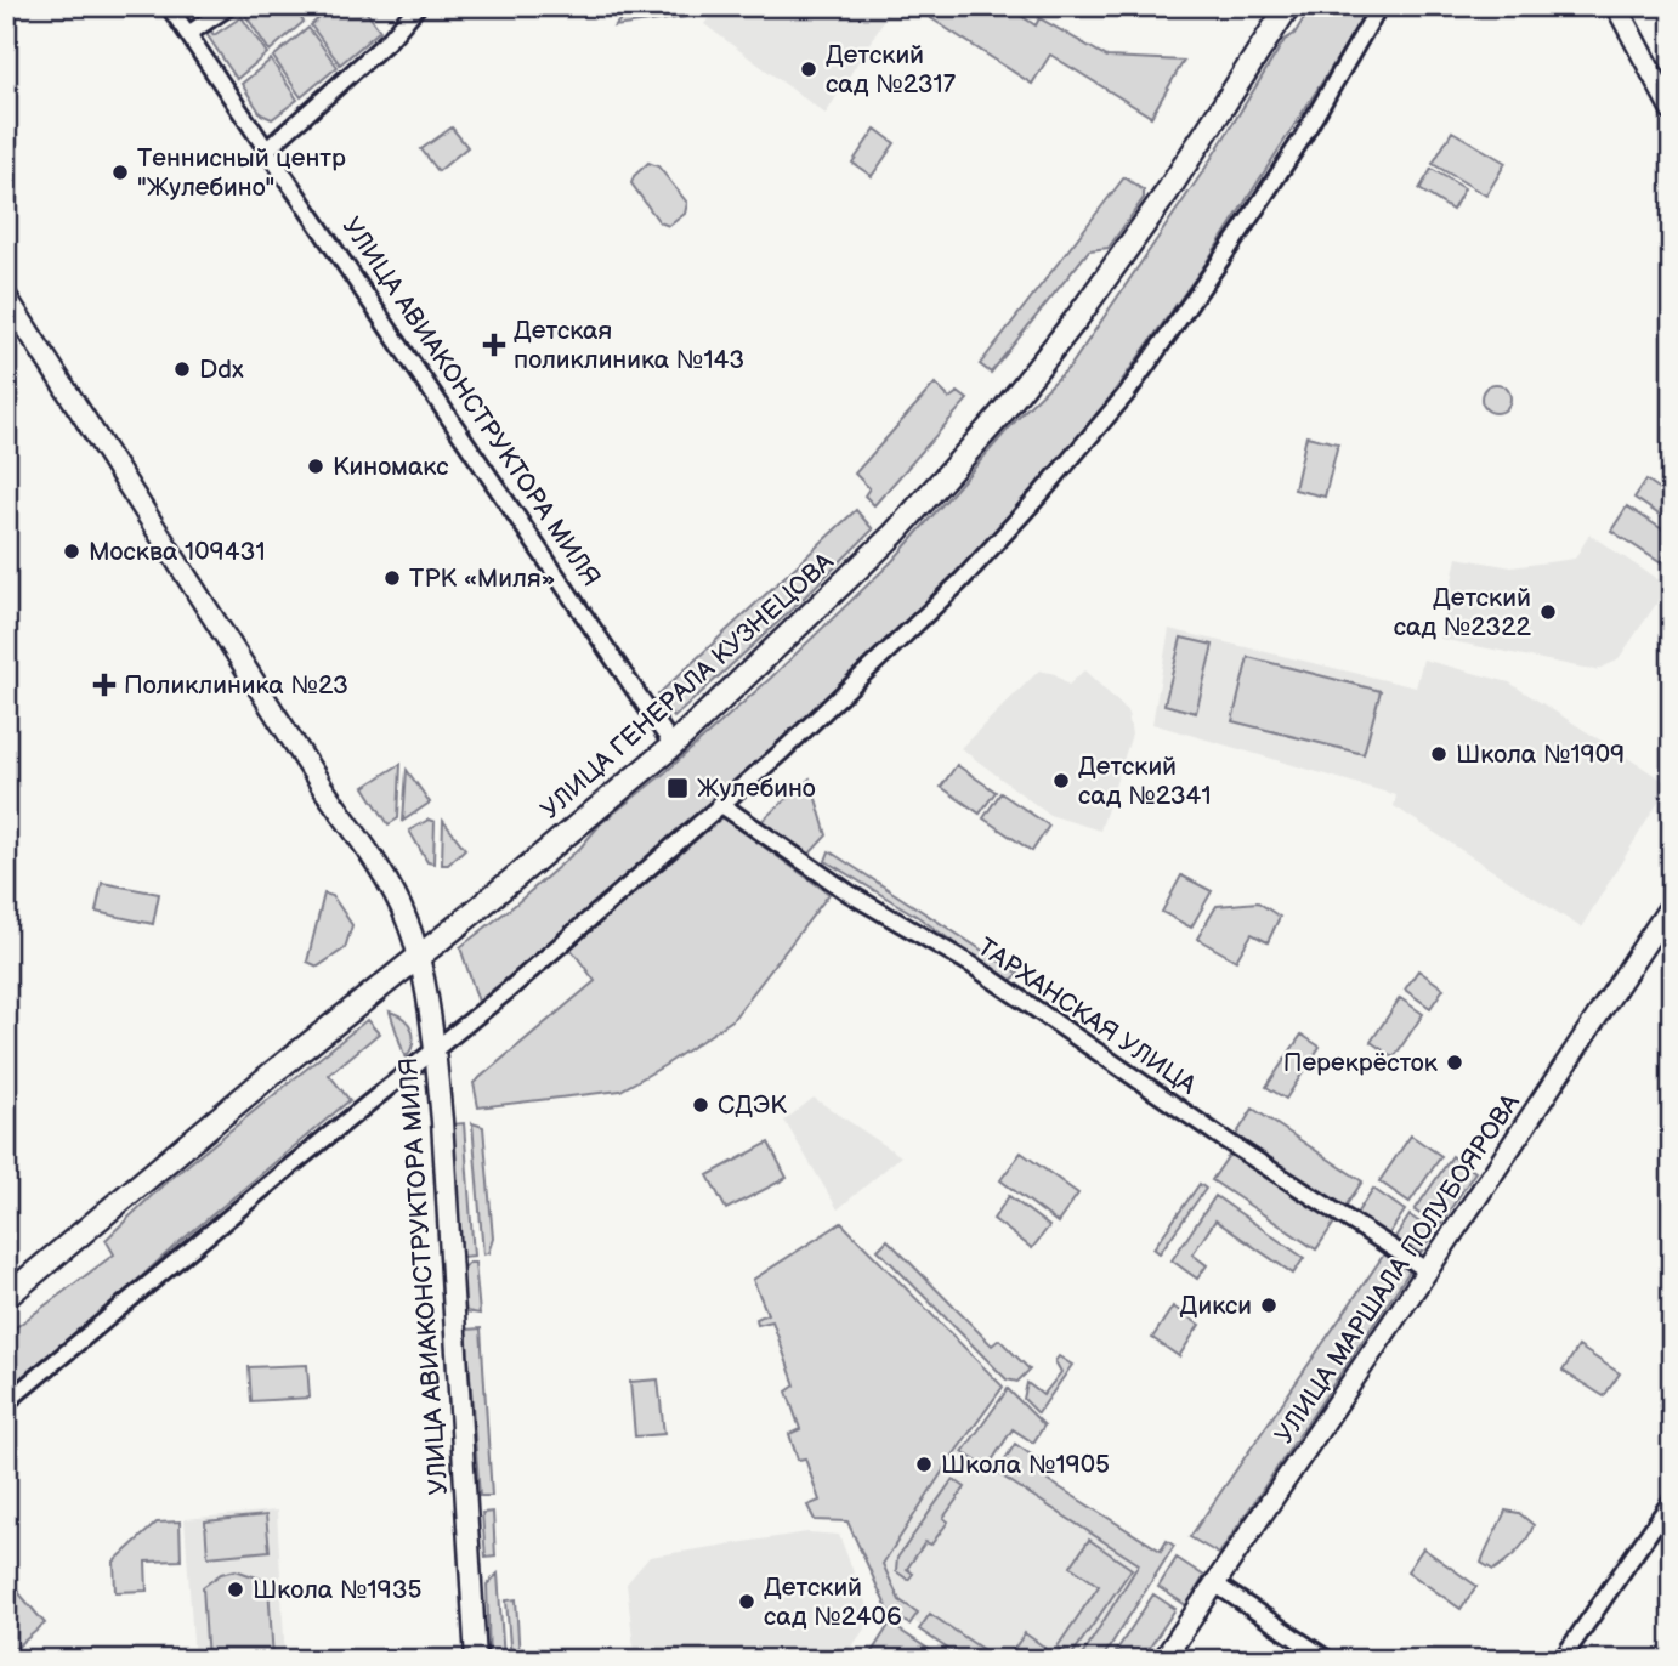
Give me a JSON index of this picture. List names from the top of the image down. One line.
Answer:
{"streets":{"main road":["УЛИЦА ГЕНЕРАЛА КУЗНЕЦОВА"],"street":["УЛИЦА АВИАКОНСТРУКТОРА МИЛЯ","ТАРХАНСКАЯ УЛИЦА","УЛИЦА МАРШАЛА ПОЛУБОЯРОВА"]},"crossings":[["УЛИЦА АВИАКОНСТРУКТОРА МИЛЯ","УЛИЦА ГЕНЕРАЛА КУЗНЕЦОВА"],["ТАРХАНСКАЯ УЛИЦА","УЛИЦА МАРШАЛА ПОЛУБОЯРОВА"]],"places":{"other":["Детский сад №2317","Теннисный центр \"Жулебино\"","Ddx","Киномакс","Москва 109431","ТРК «Миля»","Детский сад №2322","Школа №1909","Детский сад №2341","Перекрёсток","СДЭК","Дикси","Школа №1905","Школа №1935","Детский сад №2406"],"health":["Детская поликлиника №143","Поликлиника №23"],"transit":["Жулебино"]}}
